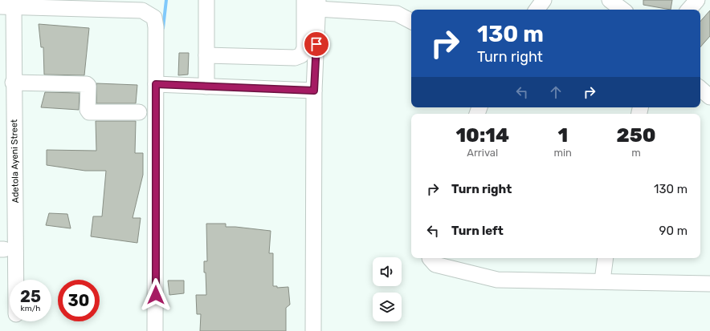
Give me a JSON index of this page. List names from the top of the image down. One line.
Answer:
{"streets":{"street":["Adetola Ayeni Street"]},"page":{"turn":["130 m","Turn right"],"eta":["10:14","Arrival","1","min","250","m"],"list":[{"name":"Turn right","value":"130 m"},{"name":"Turn left","value":"90 m"}],"speed":"25 km/h","limit":"30"}}
